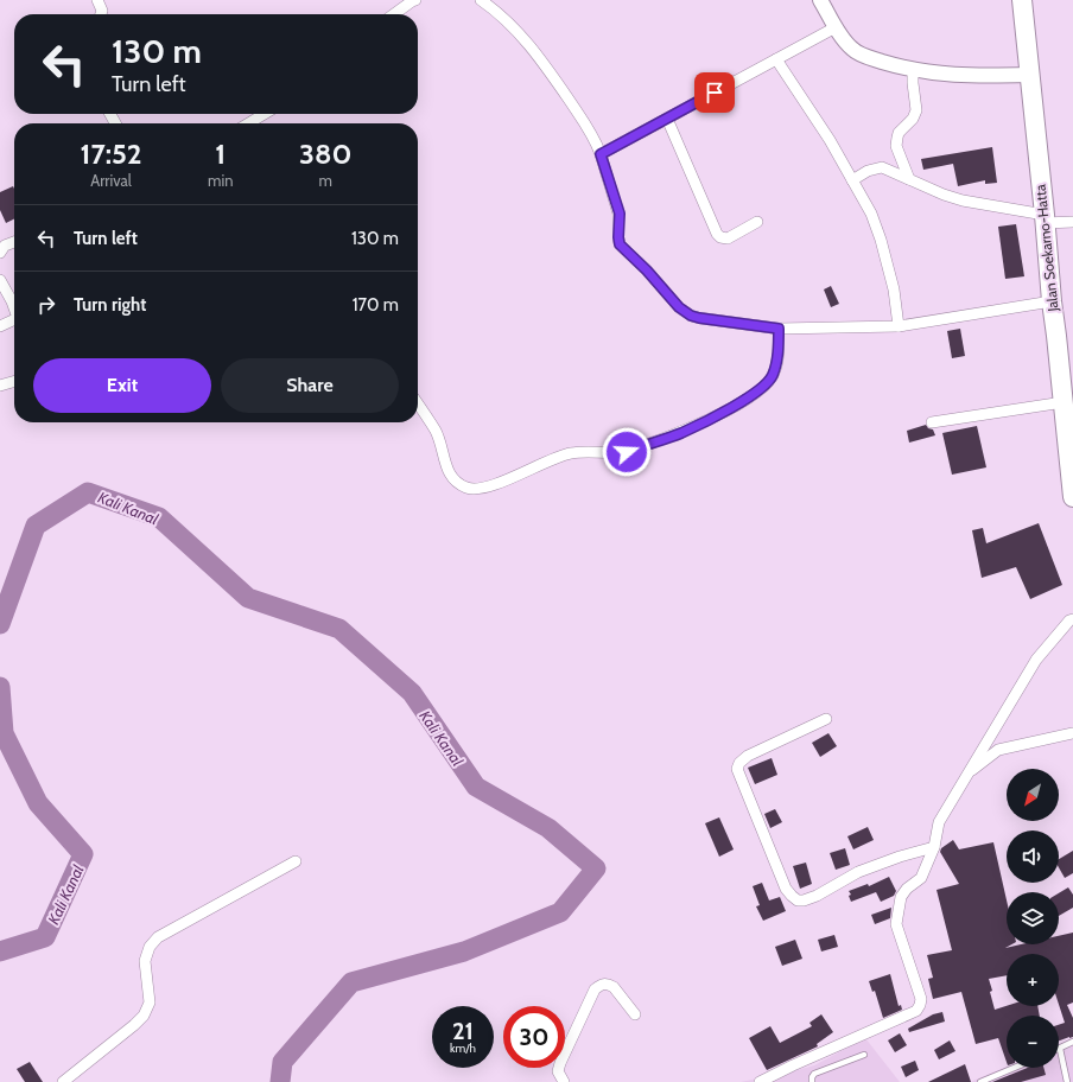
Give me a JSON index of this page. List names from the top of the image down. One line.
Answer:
{"streets":{"highway":["Jalan Soekarno-Hatta"]},"water":["Kali Kanal"],"north":"bottom left","page":{"turn":["130 m","Turn left"],"eta":["17:52","Arrival","1","min","380","m"],"list":[{"name":"Turn left","value":"130 m"},{"name":"Turn right","value":"170 m"}],"buttons":["Exit","Share"],"map_buttons":["+","−"],"speed":"21 km/h","limit":"30"}}
